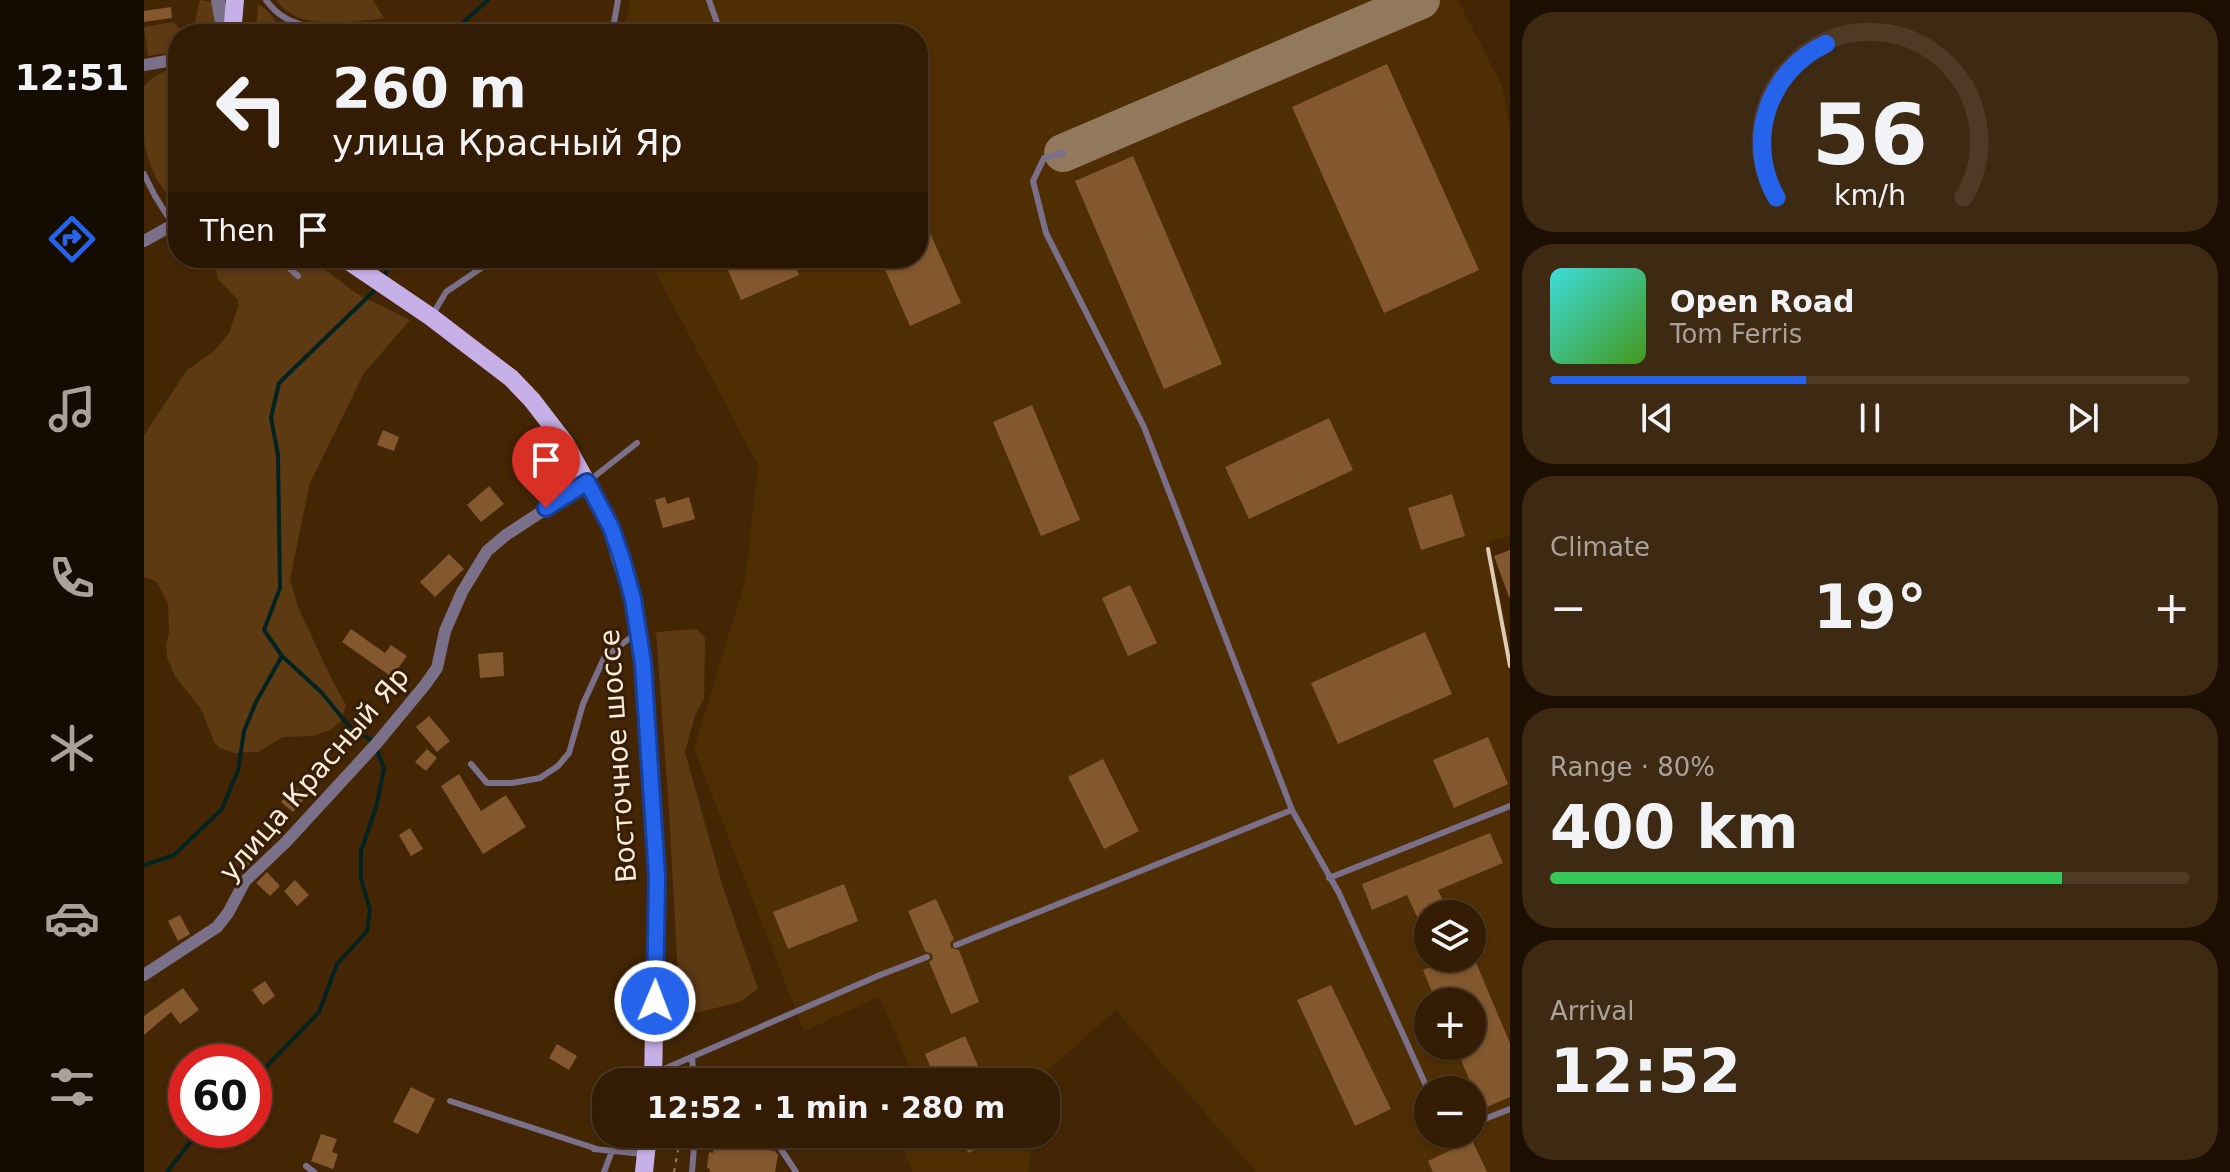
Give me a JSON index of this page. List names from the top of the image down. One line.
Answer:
{"streets":{"main road":["Восточное шоссе"],"street":["улица Красный Яр"]},"crossings":[["Восточное шоссе","улица Красный Яр"]],"page":{"tabs":"12:51","turn":["260 m","улица Красный Яр"],"then":"Then","song":["Open Road","Tom Ferris"],"tile":["Climate",["Range · 80%","400 km"],["Arrival","12:52"]],"heat":["−","19°","+"],"map_buttons":["+","−"],"limit":"60","trip":"12:52 · 1 min · 280 m","gauge":["56","km/h"]}}
